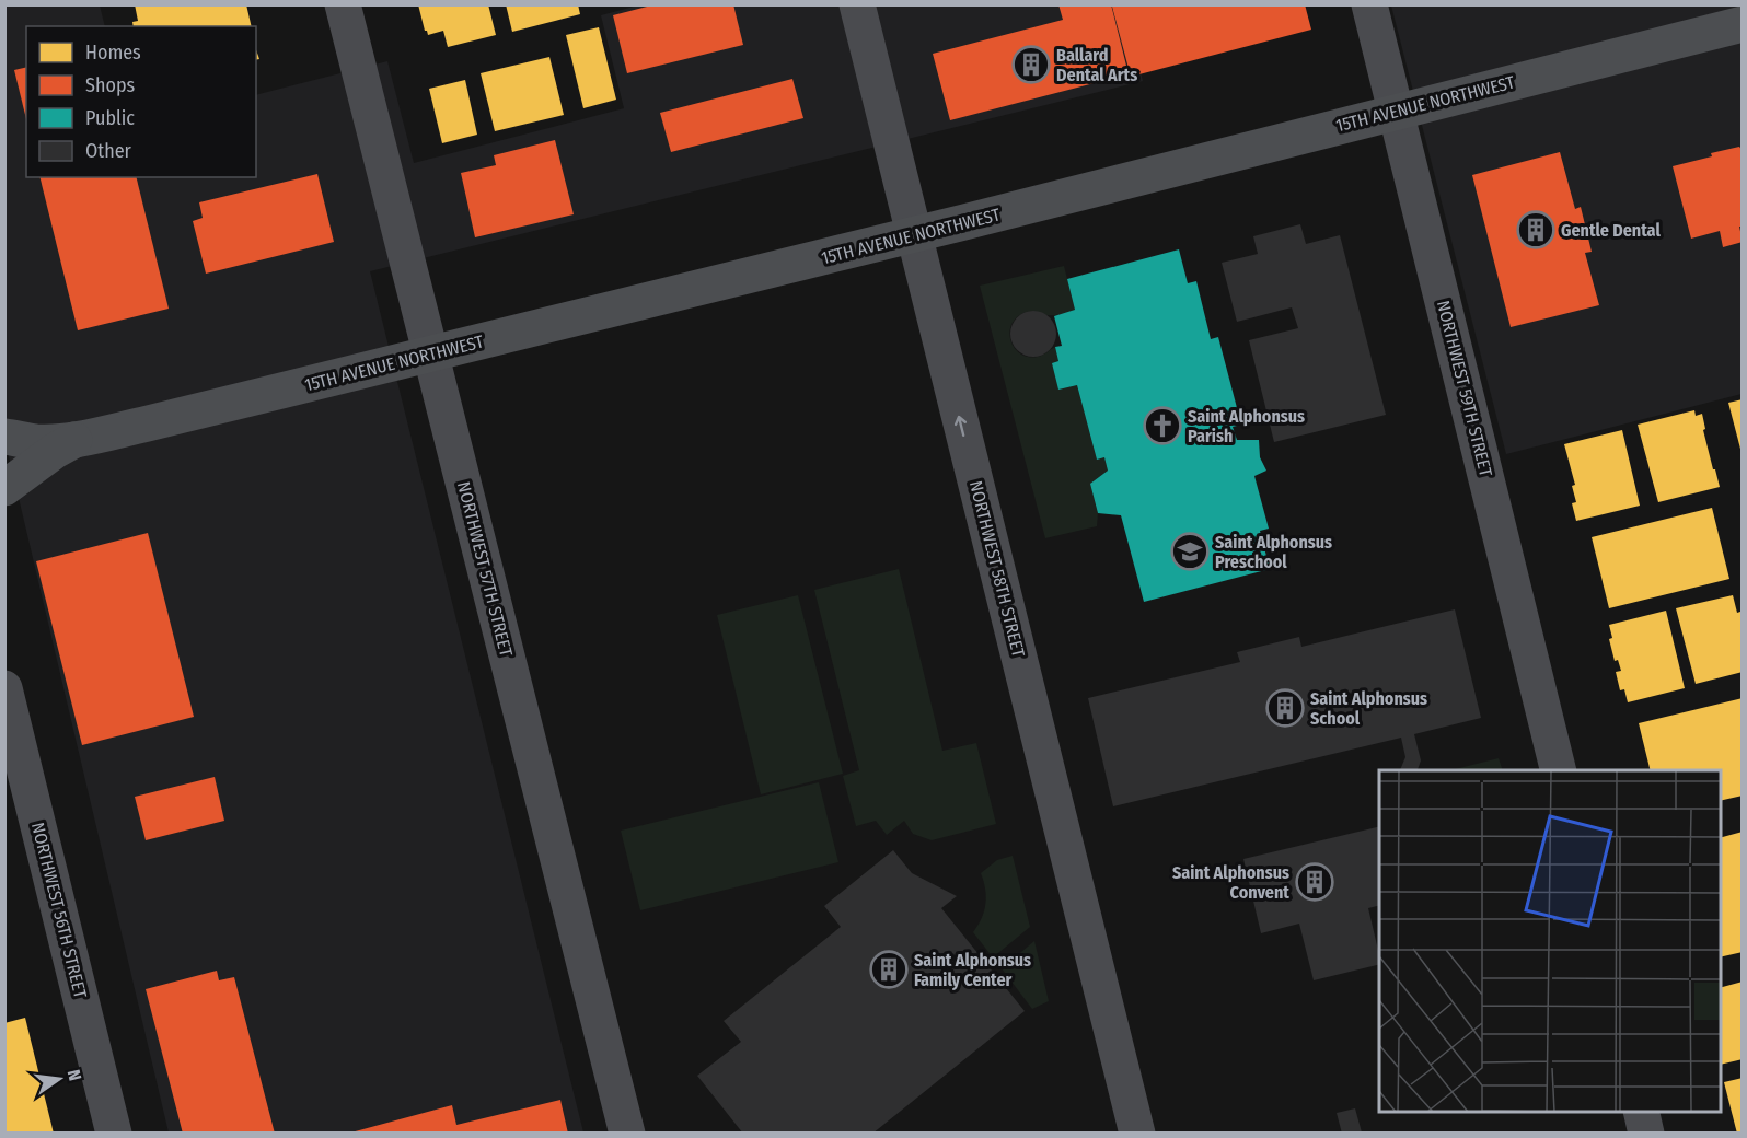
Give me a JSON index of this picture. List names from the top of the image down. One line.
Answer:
{"streets":{"main road":["15TH AVENUE NORTHWEST"],"street":["NORTHWEST 59TH STREET","NORTHWEST 57TH STREET","NORTHWEST 58TH STREET","NORTHWEST 56TH STREET"]},"crossings":[["15TH AVENUE NORTHWEST","NORTHWEST 59TH STREET"],["15TH AVENUE NORTHWEST","NORTHWEST 57TH STREET"],["15TH AVENUE NORTHWEST","NORTHWEST 58TH STREET"]],"one_way":["NORTHWEST 58TH STREET"],"places":{"building":["Ballard Dental Arts","Gentle Dental","Saint Alphonsus School","Saint Alphonsus Convent","Saint Alphonsus Family Center"],"church":["Saint Alphonsus Parish"],"school or university":["Saint Alphonsus Preschool"]},"legend":["Homes","Shops","Public","Other"],"north":"right"}
